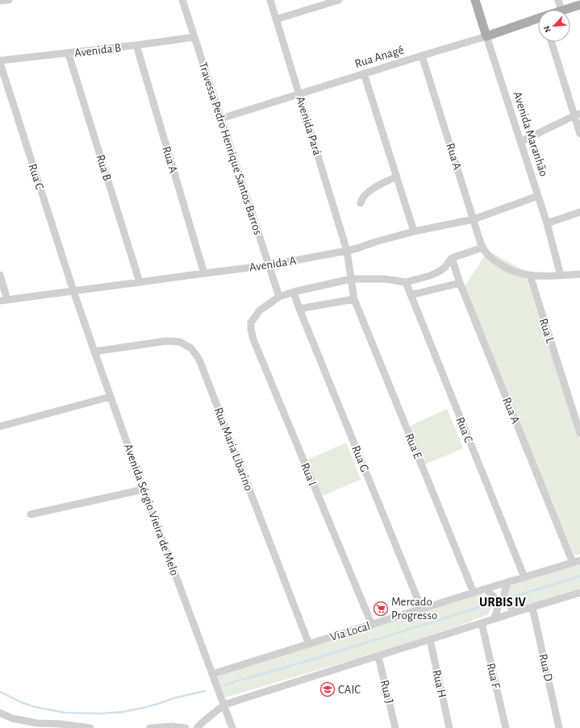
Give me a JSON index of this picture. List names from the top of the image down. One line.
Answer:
{"streets":{"main road":["Rua Anagé","Avenida Maranhão"],"street":["Avenida B","Avenida Pará","Travessa Pedro Henrique Santos Barros","Rua A","Rua B","Rua C","Avenida A","Rua L","Rua E","Rua Maria Libarino","Rua G","Rua I","Avenida Sérgio Vieira de Melo","Via Local","Rua D","Rua F","Rua H","Rua J"]},"crossings":[["Avenida B","Travessa Pedro Henrique Santos Barros"],["Avenida B","Rua A"],["Avenida B","Rua B"],["Avenida B","Rua C"],["Rua Anagé","Avenida Pará"],["Rua Anagé","Avenida Maranhão"],["Rua Anagé","Travessa Pedro Henrique Santos Barros"],["Rua Anagé","Rua A"],["Avenida Pará","Avenida A"],["Avenida Pará","Rua E"],["Avenida Maranhão","Avenida A"],["Travessa Pedro Henrique Santos Barros","Avenida A"],["Travessa Pedro Henrique Santos Barros","Rua I"],["Rua A","Avenida A"],["Rua A","Rua L"],["Rua A","Via Local"],["Rua B","Avenida A"],["Rua C","Avenida A"],["Rua C","Avenida Sérgio Vieira de Melo"],["Rua C","Via Local"],["Avenida A","Avenida Sérgio Vieira de Melo"],["Rua E","Via Local"],["Rua Maria Libarino","Avenida Sérgio Vieira de Melo"],["Rua Maria Libarino","Via Local"],["Rua G","Via Local"],["Rua I","Via Local"],["Avenida Sérgio Vieira de Melo","Via Local"]],"districts":["URBIS IV"],"places":{"supermarket":["Mercado Progresso"],"school or university":["CAIC"]},"north":"bottom left"}
